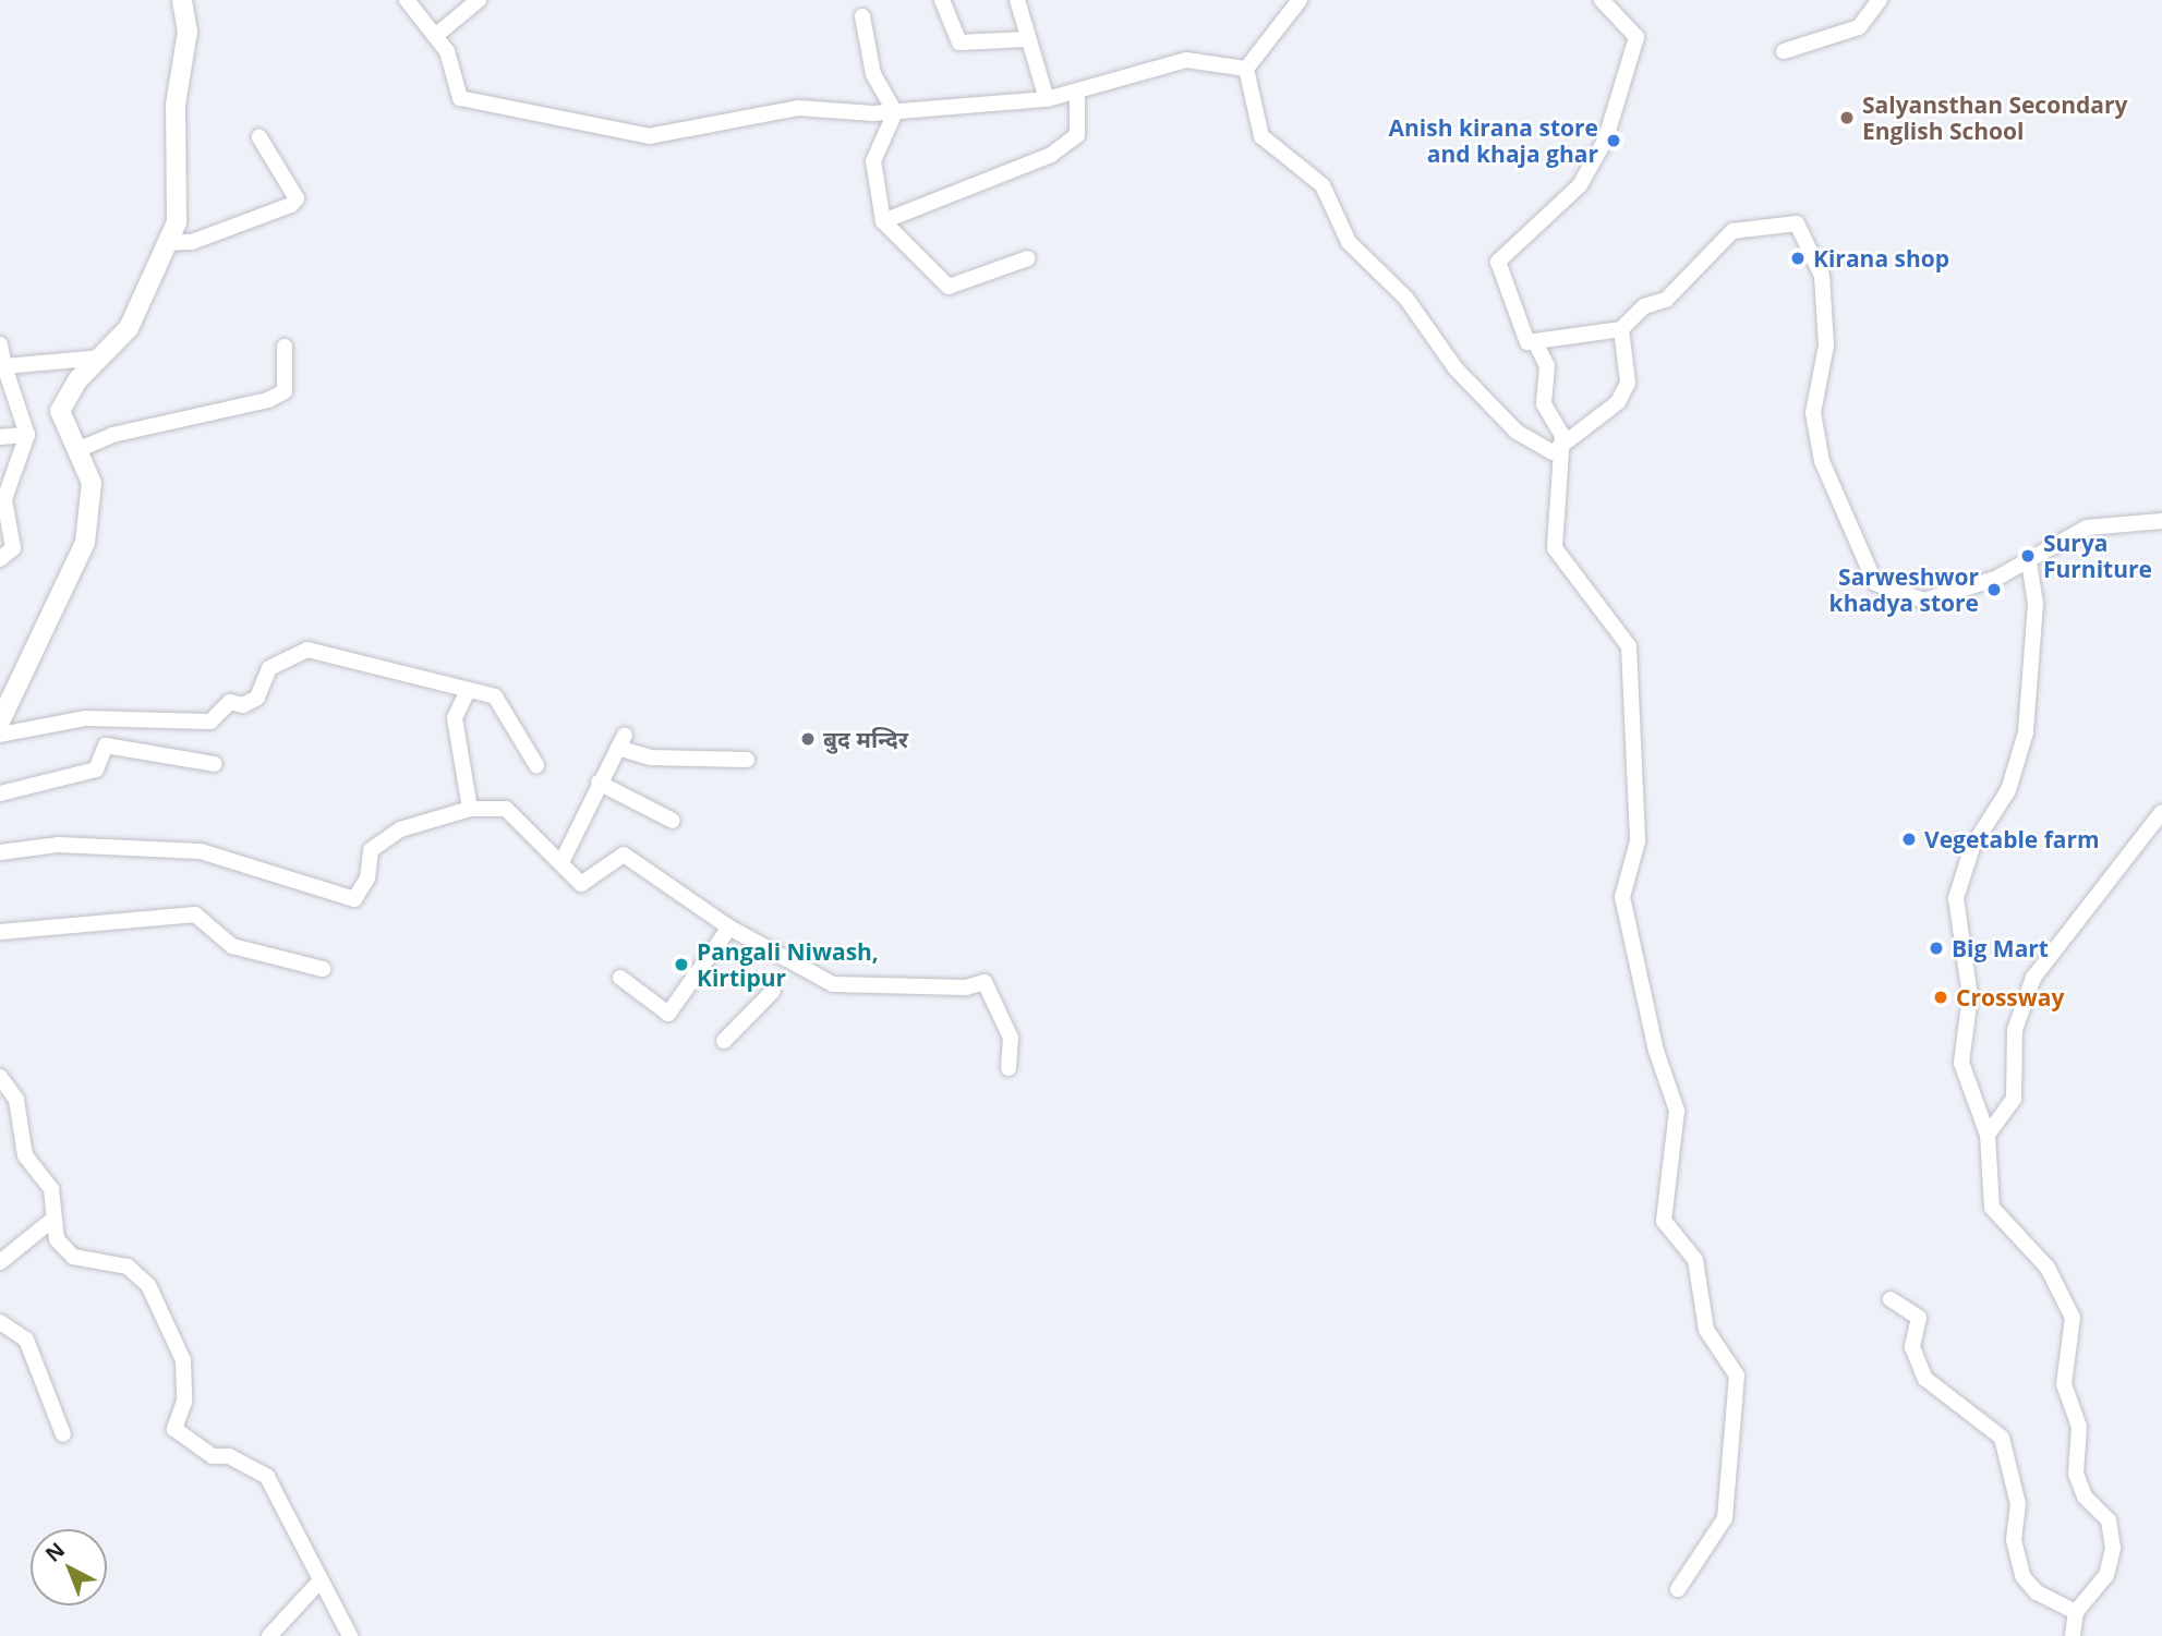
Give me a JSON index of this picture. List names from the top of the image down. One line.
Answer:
{"places":["Salyansthan Secondary English School","Anish kirana store and khaja ghar","Kirana shop","Surya Furniture","Sarweshwor khadya store","बुद मन्दिर","Vegetable farm","Big Mart","Pangali Niwash, Kirtipur","Crossway"],"north":"top left"}
